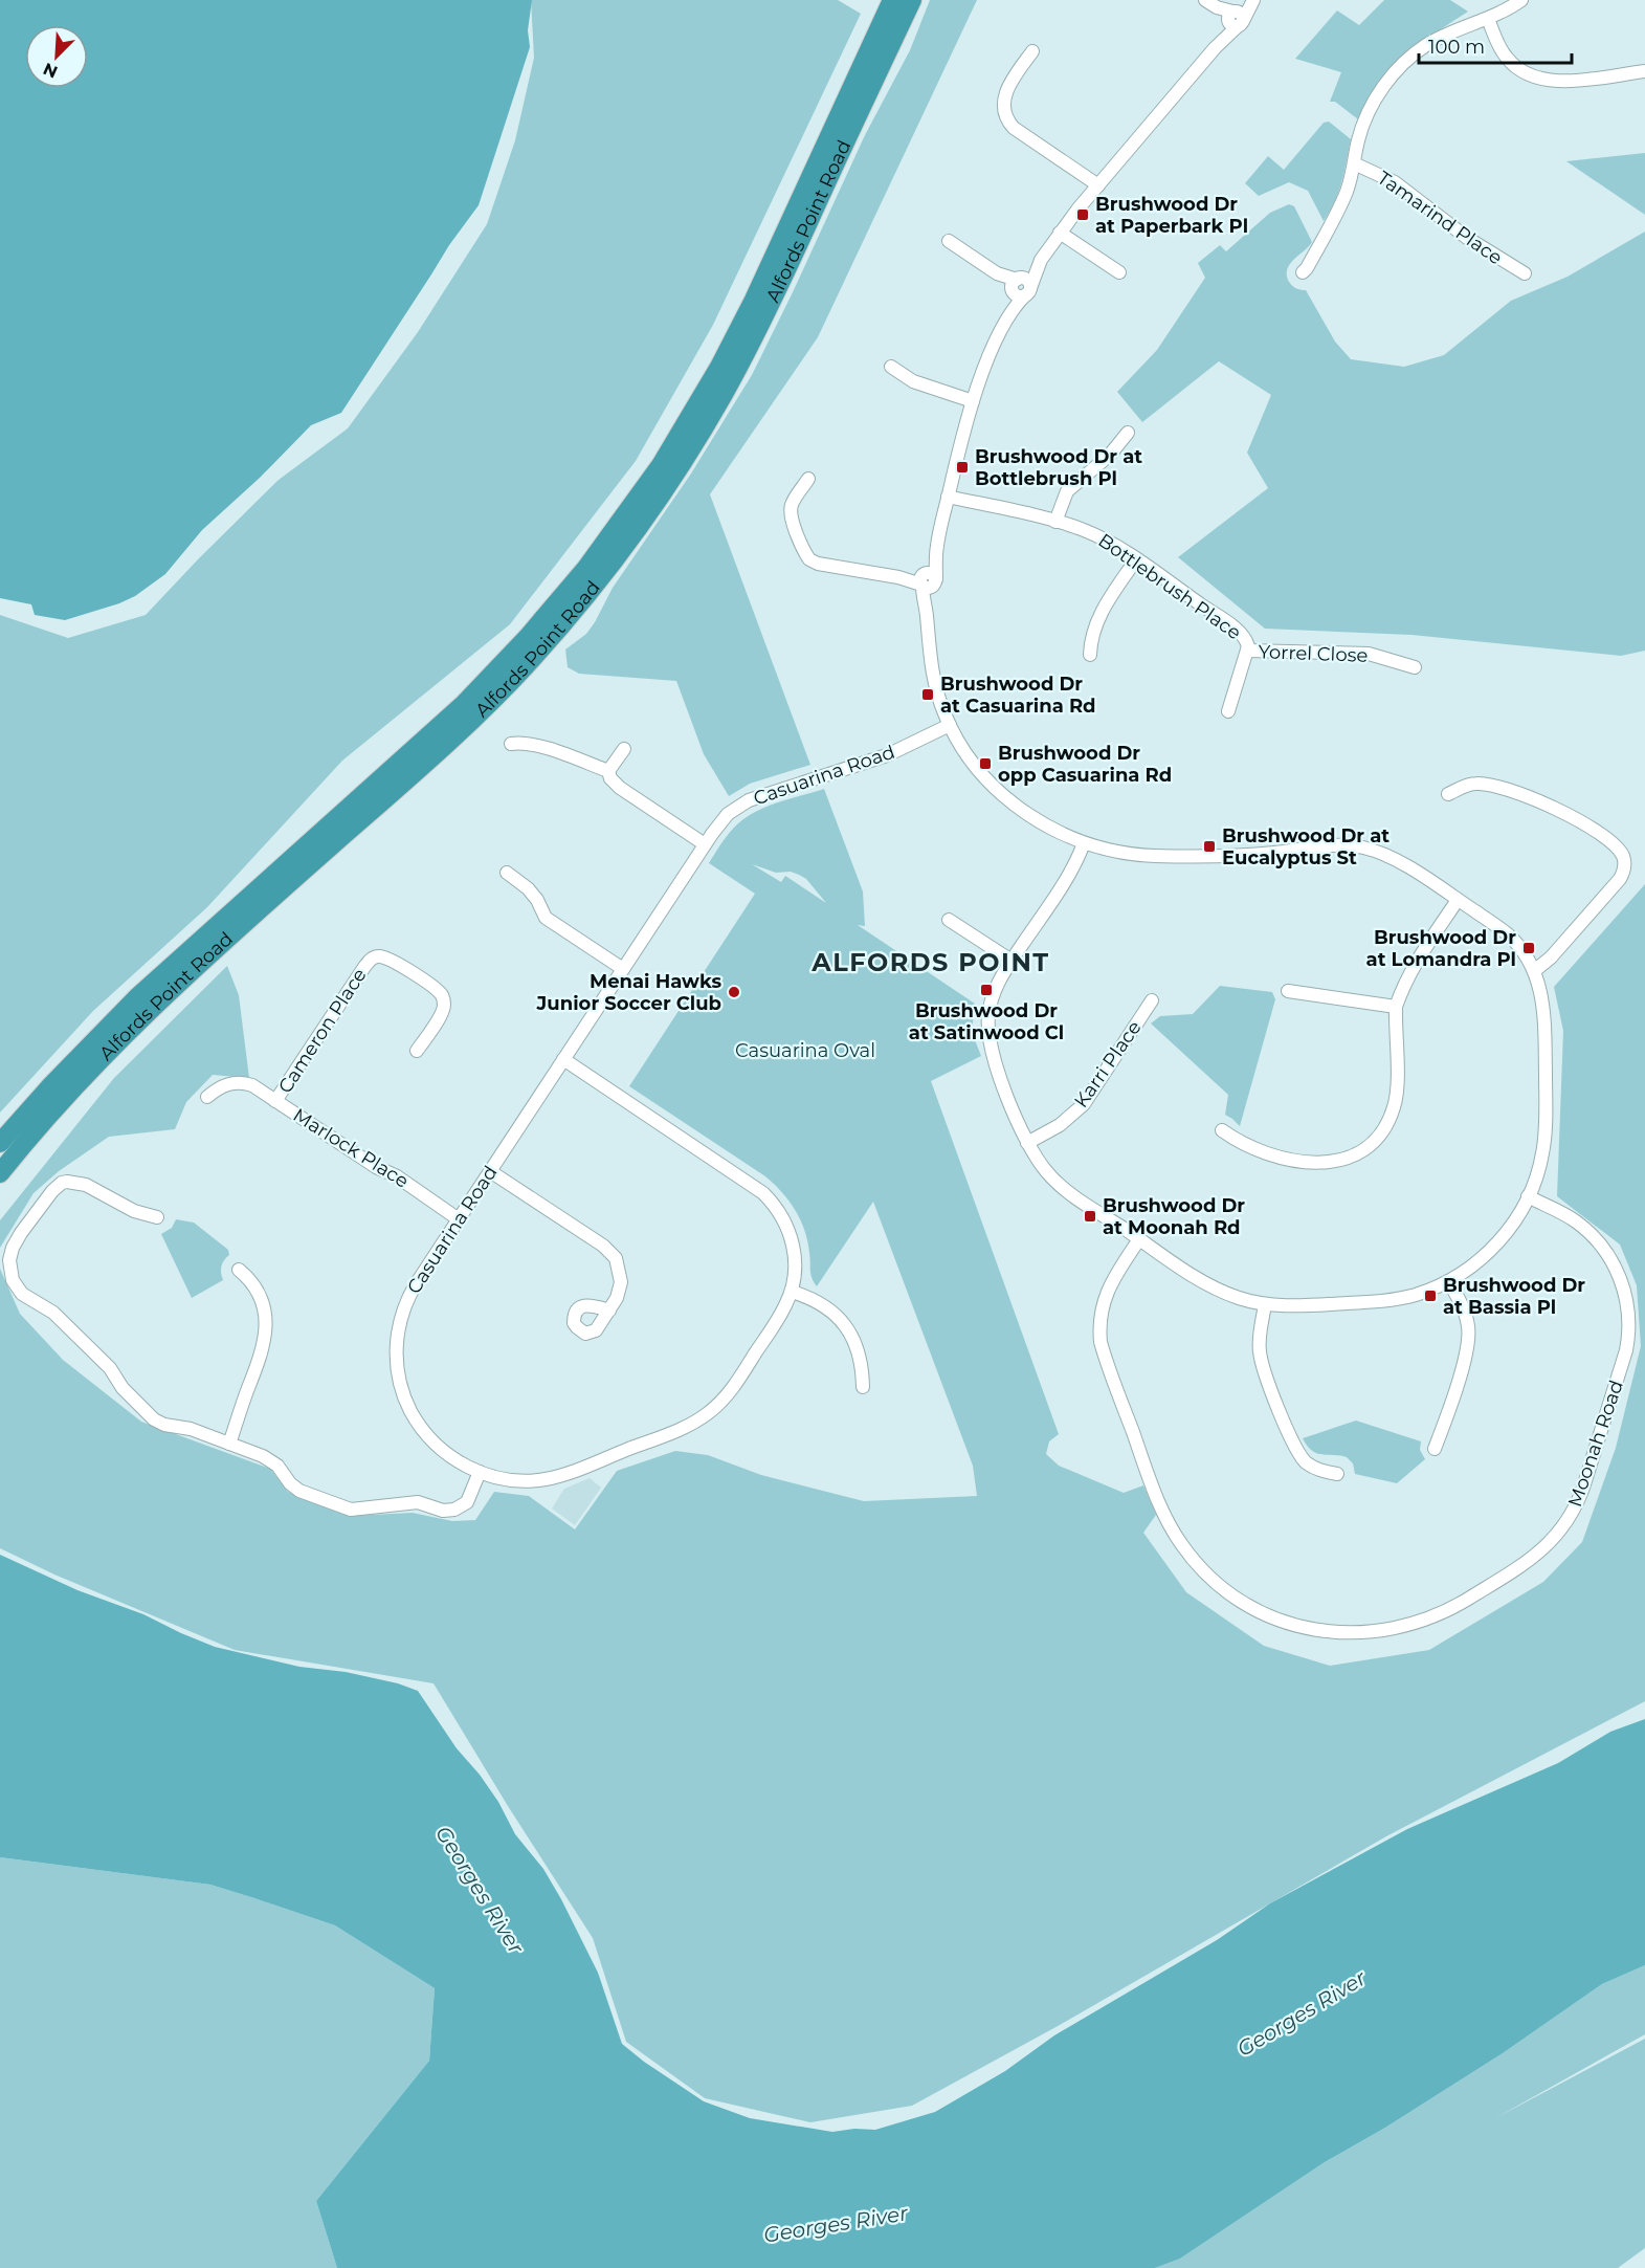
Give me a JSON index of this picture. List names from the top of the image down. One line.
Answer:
{"streets":{"highway":["Alfords Point Road"],"street":["Tamarind Place","Bottlebrush Place","Yorrel Close","Casuarina Road","Cameron Place","Karri Place","Marlock Place","Moonah Road"]},"crossings":[["Bottlebrush Place","Yorrel Close"],["Casuarina Road","Marlock Place"],["Cameron Place","Marlock Place"]],"districts":["ALFORDS POINT"],"water":["Georges River"],"parks":["Casuarina Oval"],"places":{"transit":["Brushwood Dr at Paperbark Pl","Brushwood Dr at Bottlebrush Pl","Brushwood Dr at Casuarina Rd","Brushwood Dr opp Casuarina Rd","Brushwood Dr at Eucalyptus St","Brushwood Dr at Lomandra Pl","Brushwood Dr at Satinwood Cl","Brushwood Dr at Moonah Rd","Brushwood Dr at Bassia Pl"],"other":["Menai Hawks Junior Soccer Club"]},"scale_bar":"100 m","north":"bottom left"}
